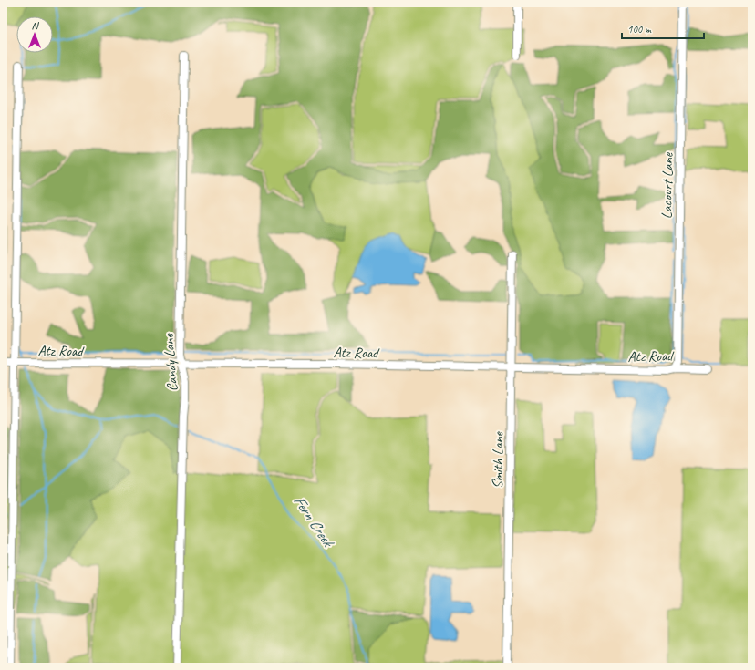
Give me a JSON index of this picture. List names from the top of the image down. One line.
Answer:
{"streets":{"street":["Lacourt Lane","Atz Road","Candy Lane","Smith Lane"]},"crossings":[["Lacourt Lane","Atz Road"],["Atz Road","Candy Lane"],["Atz Road","Smith Lane"]],"water":["Fern Creek"],"scale_bar":"100 m","north":"top"}
